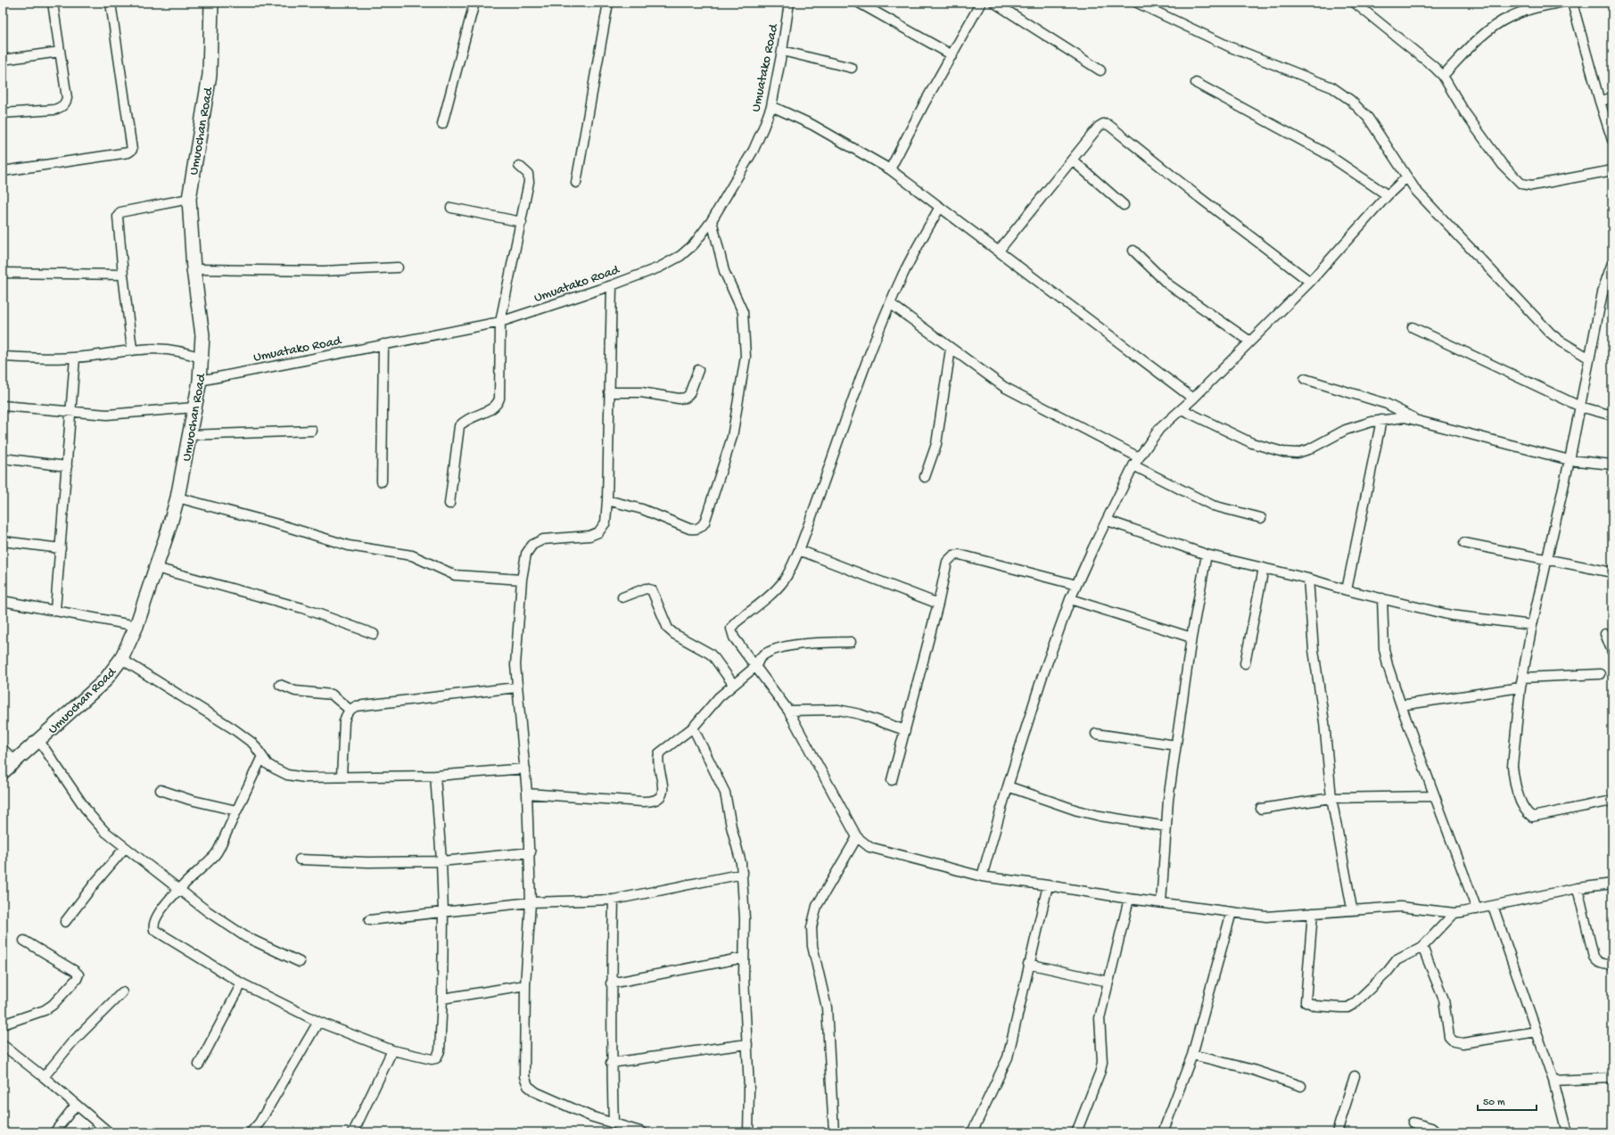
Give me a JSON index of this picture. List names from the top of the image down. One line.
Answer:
{"streets":{"street":["Umuatako Road","Umuochan Road"]},"crossings":[["Umuatako Road","Umuochan Road"]],"scale_bar":"50 m"}
